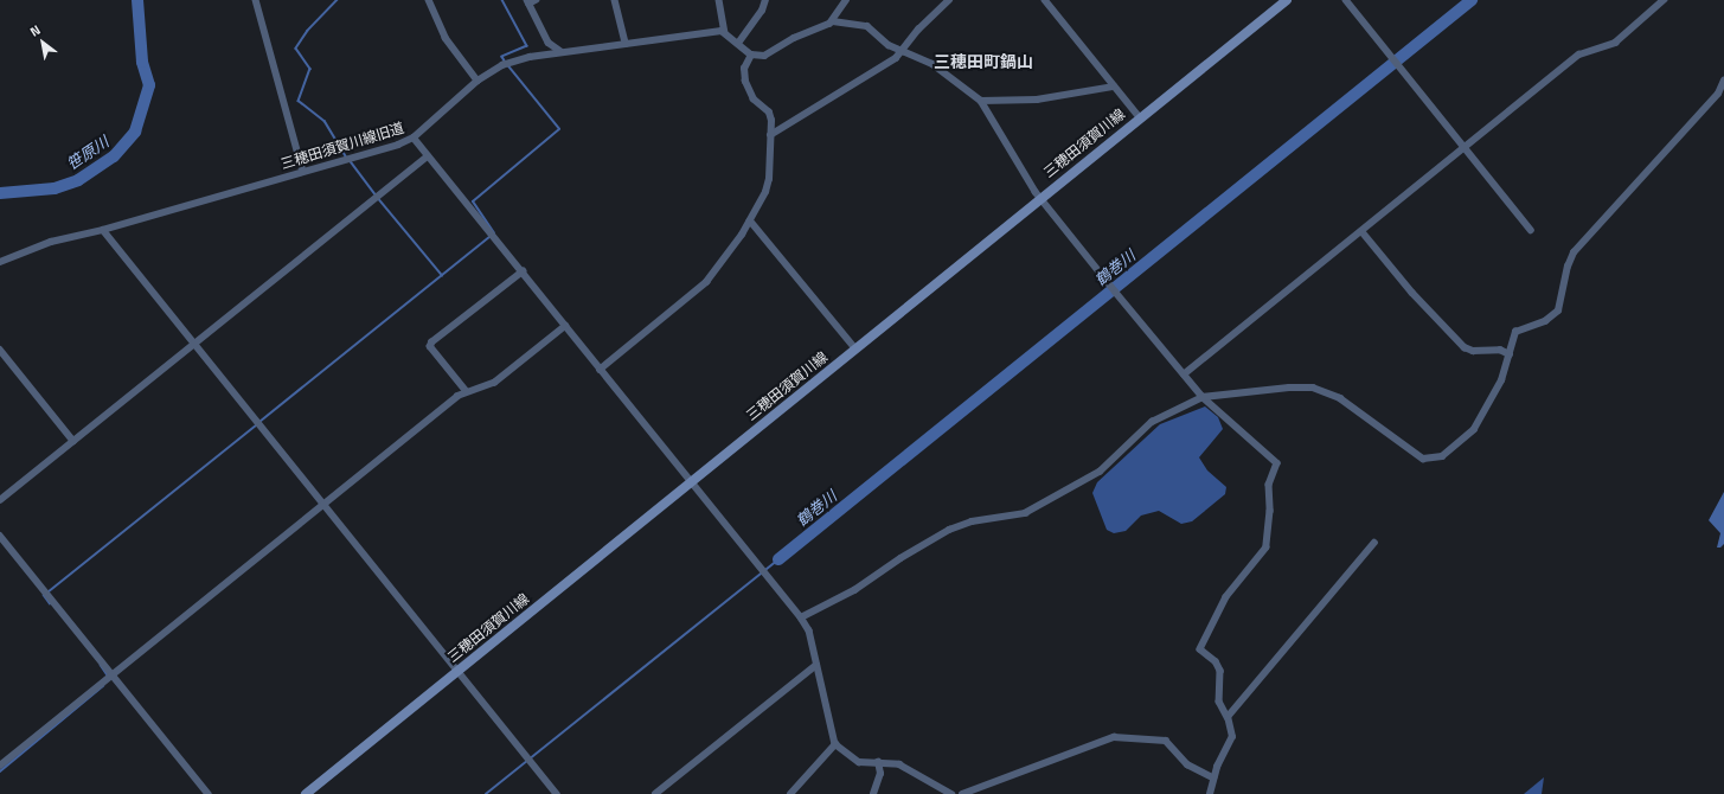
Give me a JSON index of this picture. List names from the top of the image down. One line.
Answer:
{"streets":{"main road":["三穂田須賀川線"],"street":["三穂田須賀川線旧道"]},"districts":["三穂田町鍋山"],"water":["笹原川","鶴巻川"],"north":"top left"}
